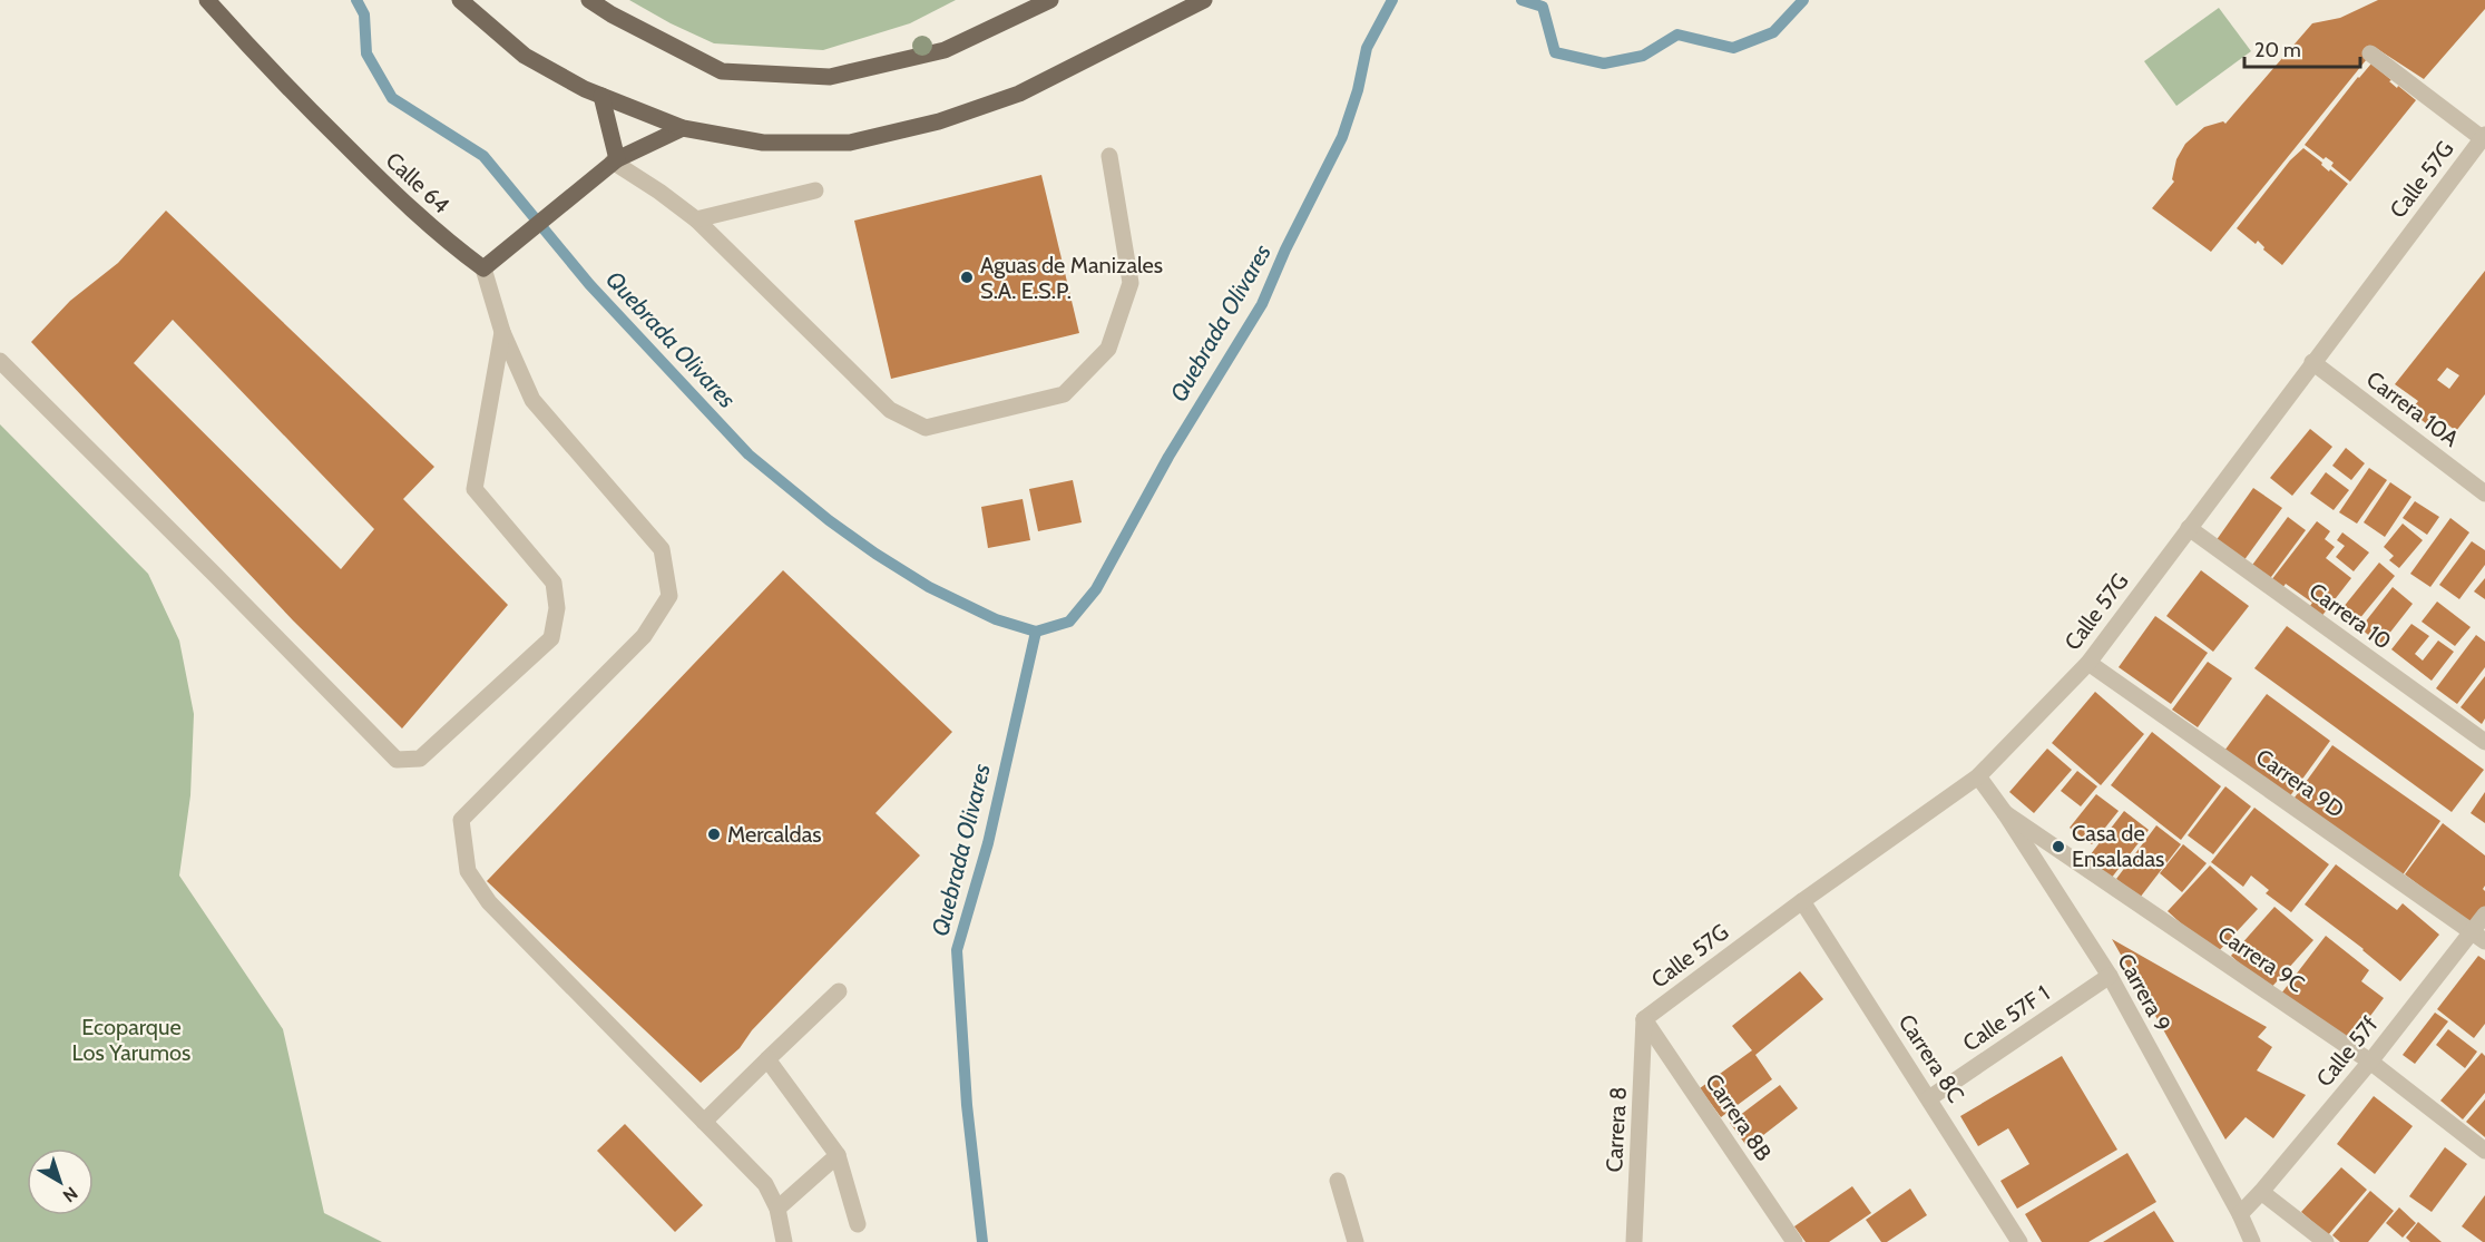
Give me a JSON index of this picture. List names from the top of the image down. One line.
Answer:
{"streets":{"main road":["Calle 64"],"street":["Calle 57G","Carrera 10A","Carrera 10","Carrera 9D","Carrera 9C","Carrera 9","Calle 57F 1","Calle 57f","Carrera 8C","Carrera 8B","Carrera 8"]},"crossings":[["Calle 57G","Carrera 10A"],["Calle 57G","Carrera 10"],["Calle 57G","Carrera 9D"],["Calle 57G","Carrera 9"],["Calle 57G","Carrera 8C"],["Calle 57G","Carrera 8B"],["Calle 57G","Carrera 8"],["Carrera 9D","Calle 57f"],["Carrera 9C","Carrera 9"],["Carrera 9C","Calle 57f"],["Carrera 9","Calle 57F 1"],["Carrera 9","Calle 57f"],["Calle 57F 1","Carrera 8C"],["Carrera 8B","Carrera 8"]],"water":["Quebrada Olivares"],"parks":["Ecoparque Los Yarumos"],"places":["Aguas de Manizales S.A. E.S.P.","Mercaldas","Casa de Ensaladas"],"scale_bar":"20 m","north":"bottom right"}
